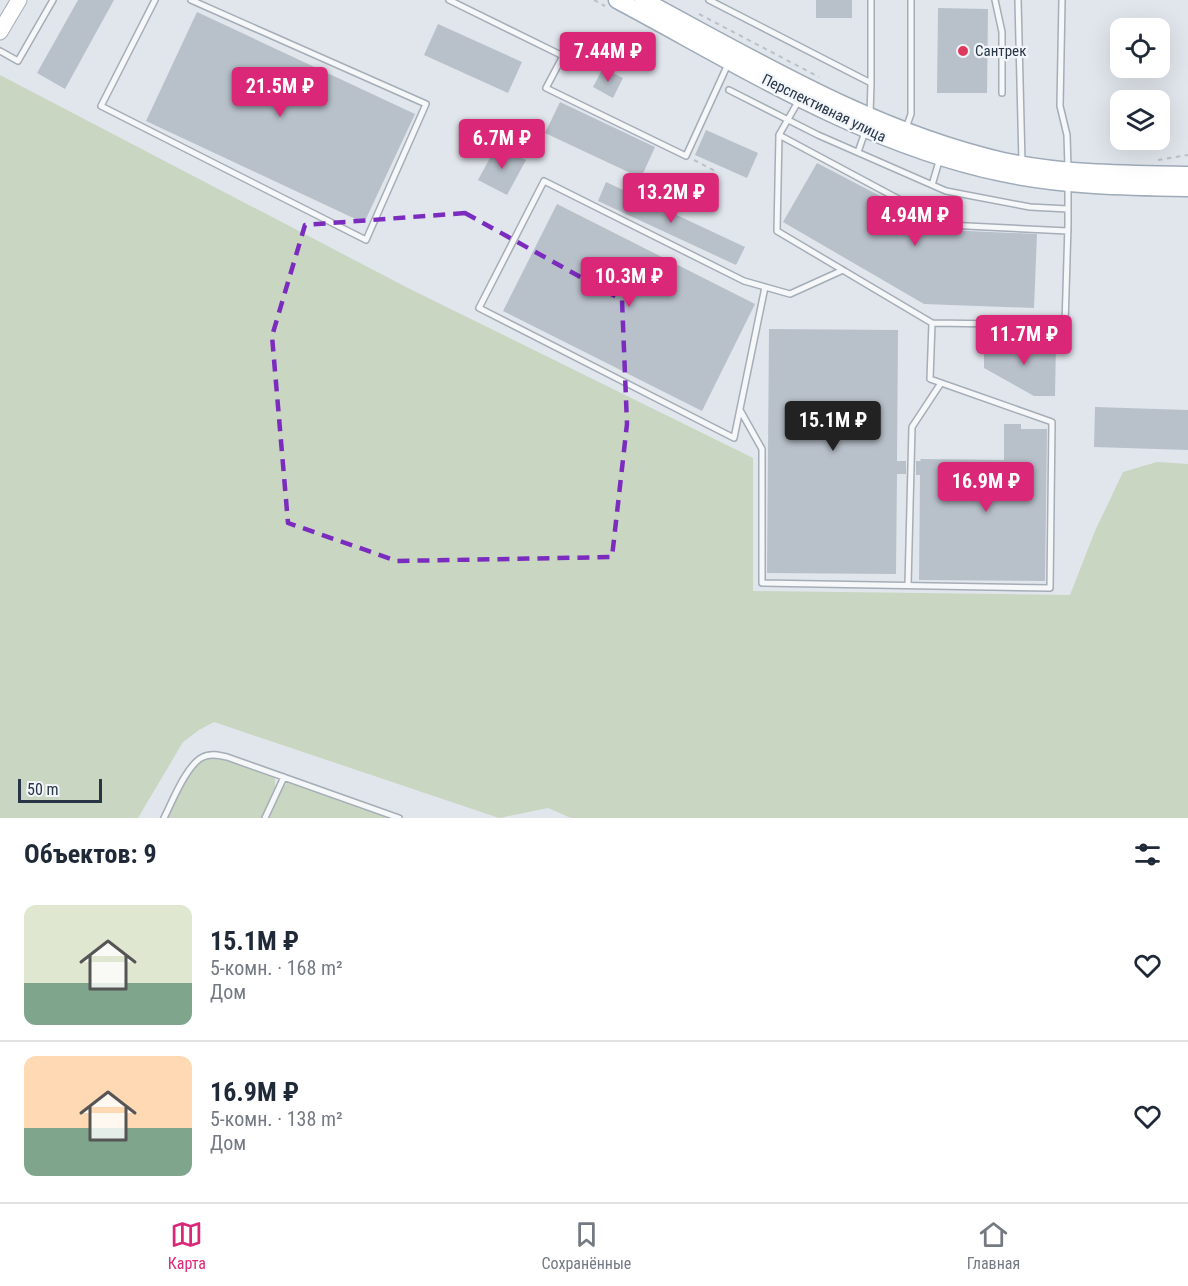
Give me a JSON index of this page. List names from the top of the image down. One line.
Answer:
{"streets":{"main road":["Перспективная улица"]},"places":["Сантрек"],"scale_bar":"50 m","page":{"price":["7.44M ₽","21.5M ₽","6.7M ₽","13.2M ₽","4.94M ₽","10.3M ₽","11.7M ₽","15.1M ₽","16.9M ₽"],"scale":"50 m","heading":"Объектов: 9","list":[{"name":"15.1M ₽","note":"5-комн. · 168 m² · Дом"},{"name":"16.9M ₽","note":"5-комн. · 138 m² · Дом"}],"tabs":["Карта","Сохранённые","Главная"]}}
